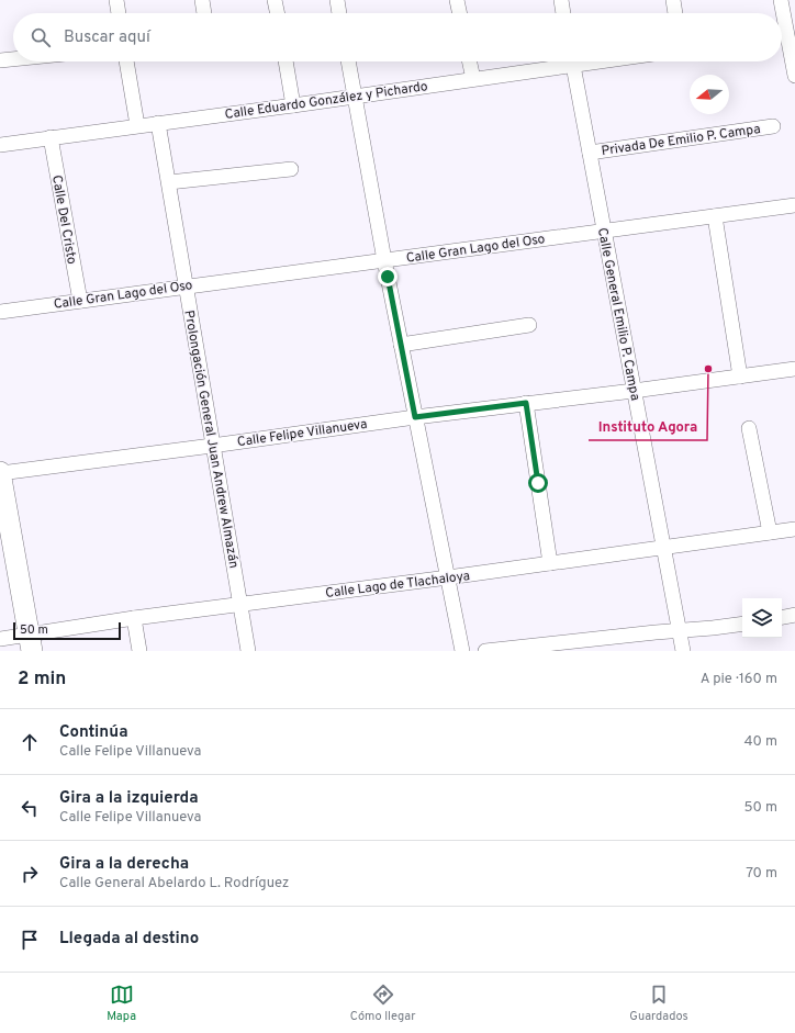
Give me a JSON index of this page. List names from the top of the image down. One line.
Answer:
{"streets":{"street":["Calle Eduardo González y Pichardo","Privada De Emilio P. Campa","Calle Del Cristo","Calle Gran Lago del Oso","Calle General Emilio P. Campa","Calle Felipe Villanueva","Prolongación General Juan Andrew Almazán","Calle Lago de Tlachaloya"]},"crossings":[["Calle Eduardo González y Pichardo","Calle Del Cristo"],["Calle Eduardo González y Pichardo","Prolongación General Juan Andrew Almazán"],["Privada De Emilio P. Campa","Calle General Emilio P. Campa"],["Calle Del Cristo","Calle Gran Lago del Oso"],["Calle Gran Lago del Oso","Calle General Emilio P. Campa"],["Calle Gran Lago del Oso","Prolongación General Juan Andrew Almazán"],["Calle General Emilio P. Campa","Calle Felipe Villanueva"],["Calle General Emilio P. Campa","Calle Lago de Tlachaloya"],["Calle Felipe Villanueva","Prolongación General Juan Andrew Almazán"],["Prolongación General Juan Andrew Almazán","Calle Lago de Tlachaloya"]],"places":["Instituto Agora"],"scale_bar":"50 m","north":"left","page":{"search":"Buscar aquí","scale":"50 m","heading":["2 min","A pie · 160 m"],"list":[["Continúa","Calle Felipe Villanueva","40 m"],["Gira a la izquierda","Calle Felipe Villanueva","50 m"],["Gira a la derecha","Calle General Abelardo L. Rodríguez","70 m"],"Llegada al destino"],"nav":["Mapa","Cómo llegar","Guardados"]}}
